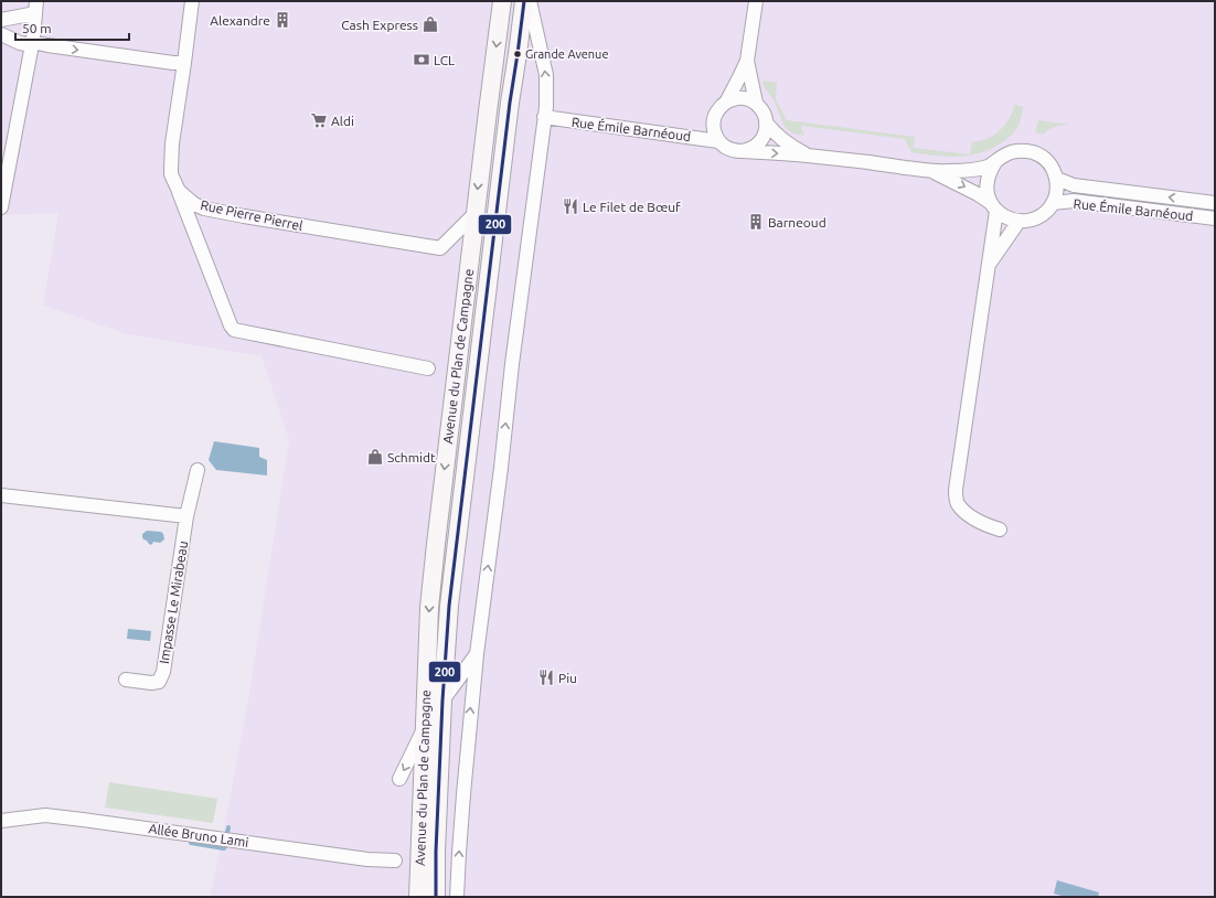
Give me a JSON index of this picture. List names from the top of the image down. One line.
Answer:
{"streets":{"main road":["Avenue du Plan de Campagne"],"street":["Rue Émile Barnéoud","Rue Pierre Pierrel","Impasse Le Mirabeau","Allée Bruno Lami"]},"crossings":[["Rue Pierre Pierrel","Avenue du Plan de Campagne"]],"places":{"building":["Alexandre","Barneoud"],"shop":["Cash Express","Schmidt"],"other":["Grande Avenue"],"bank":["LCL"],"supermarket":["Aldi"],"restaurant":["Le Filet de Bœuf","Piu"]},"lines":["transit line 200"],"scale_bar":"50 m"}
